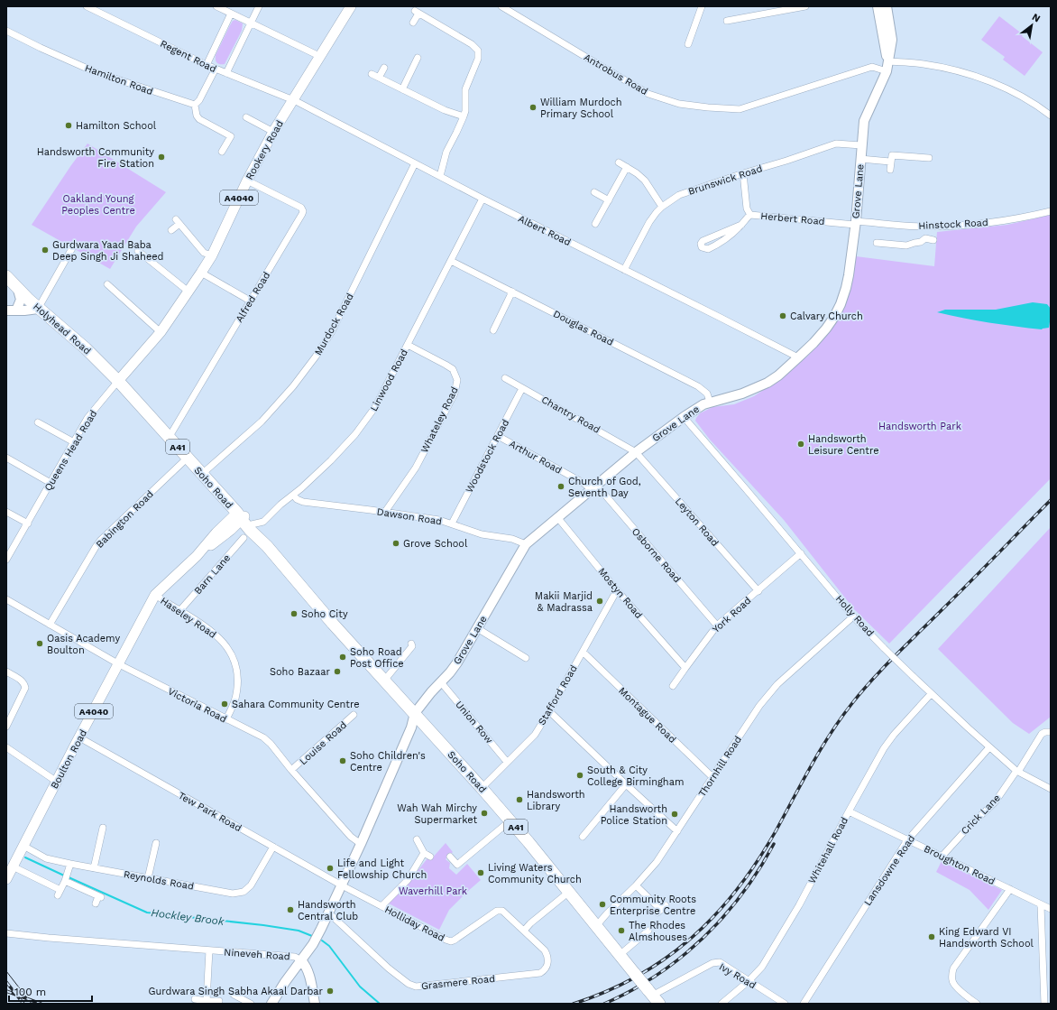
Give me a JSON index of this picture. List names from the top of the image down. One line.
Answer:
{"streets":{"highway":["Holyhead Road","A41","Soho Road"],"main road":["Rookery Road","A4040","Boulton Road"],"street":["Regent Road","Antrobus Road","Hamilton Road","Brunswick Road","Grove Lane","Herbert Road","Hinstock Road","Albert Road","Alfred Road","Murdock Road","Douglas Road","Linwood Road","Chantry Road","Whateley Road","Queens Head Road","Woodstock Road","Arthur Road","Dawson Road","Babington Road","Leyton Road","Osborne Road","Barn Lane","Mostyn Road","York Road","Holly Road","Haseley Road","Stafford Road","Victoria Road","Montague Road","Union Row","Louise Road","Thornhill Road","Tew Park Road","Crick Lane","Whitehall Road","Broughton Road","Lansdowne Road","Reynolds Road","Holliday Road","Nineveh Road","Ivy Road","Grasmere Road"]},"crossings":[["Regent Road","Rookery Road"],["Regent Road","Albert Road"],["Antrobus Road","Grove Lane"],["Rookery Road","Albert Road"],["Rookery Road","Alfred Road"],["Rookery Road","Holyhead Road"],["Rookery Road","Queens Head Road"],["Rookery Road","Soho Road"],["Brunswick Road","Grove Lane"],["Brunswick Road","Herbert Road"],["Brunswick Road","Albert Road"],["Grove Lane","Herbert Road"],["Grove Lane","Hinstock Road"],["Grove Lane","Albert Road"],["Grove Lane","Douglas Road"],["Grove Lane","Chantry Road"],["Grove Lane","Arthur Road"],["Grove Lane","Soho Road"],["Grove Lane","Dawson Road"],["Grove Lane","Leyton Road"],["Grove Lane","Osborne Road"],["Grove Lane","Mostyn Road"],["Grove Lane","Holly Road"],["Grove Lane","Union Row"],["Grove Lane","Nineveh Road"],["Herbert Road","Hinstock Road"],["Albert Road","Murdock Road"],["Albert Road","Linwood Road"],["Alfred Road","Soho Road"],["Murdock Road","Soho Road"],["Douglas Road","Linwood Road"],["Holyhead Road","Queens Head Road"],["Holyhead Road","Soho Road"],["Linwood Road","Whateley Road"],["Linwood Road","Soho Road"],["Linwood Road","Dawson Road"],["Linwood Road","Boulton Road"],["Chantry Road","Woodstock Road"],["Chantry Road","Leyton Road"],["Whateley Road","Dawson Road"],["Queens Head Road","Soho Road"],["Woodstock Road","Arthur Road"],["Woodstock Road","Dawson Road"],["Arthur Road","Osborne Road"],["Soho Road","Babington Road"],["Soho Road","Stafford Road"],["Soho Road","Boulton Road"],["Soho Road","Thornhill Road"],["Soho Road","Nineveh Road"],["Soho Road","Ivy Road"],["Babington Road","Victoria Road"],["Leyton Road","York Road"],["Osborne Road","York Road"],["Barn Lane","Haseley Road"],["Mostyn Road","York Road"],["Mostyn Road","Stafford Road"],["York Road","Holly Road"],["Holly Road","Thornhill Road"],["Holly Road","Crick Lane"],["Holly Road","Whitehall Road"],["Holly Road","Lansdowne Road"],["Haseley Road","Victoria Road"],["Haseley Road","Boulton Road"],["Stafford Road","Montague Road"],["Stafford Road","Union Row"],["Victoria Road","Louise Road"],["Victoria Road","Boulton Road"],["Victoria Road","Nineveh Road"],["Montague Road","Thornhill Road"],["Boulton Road","Tew Park Road"],["Boulton Road","Reynolds Road"],["Tew Park Road","Reynolds Road"],["Tew Park Road","Holliday Road"],["Tew Park Road","Nineveh Road"],["Crick Lane","Broughton Road"],["Whitehall Road","Broughton Road"],["Whitehall Road","Ivy Road"],["Broughton Road","Lansdowne Road"],["Holliday Road","Nineveh Road"],["Holliday Road","Grasmere Road"],["Nineveh Road","Grasmere Road"]],"water":["Hockley Brook"],"parks":["Oakland Young Peoples Centre","Handsworth Park","Waverhill Park"],"places":["William Murdoch Primary School","Hamilton School","Handsworth Community Fire Station","Gurdwara Yaad Baba Deep Singh Ji Shaheed","Calvary Church","Handsworth Leisure Centre","Church of God, Seventh Day","Grove School","Makii Marjid & Madrassa","Soho City","Oasis Academy Boulton","Soho Road Post Office","Soho Bazaar","Sahara Community Centre","Soho Children's Centre","South & City College Birmingham","Handsworth Library","Wah Wah Mirchy Supermarket","Handsworth Police Station","Life and Light Fellowship Church","Living Waters Community Church","Community Roots Enterprise Centre","Handsworth Central Club","The Rhodes Almshouses","King Edward VI Handsworth School","Gurdwara Singh Sabha Akaal Darbar"],"scale_bar":"100 m","north":"top right"}
